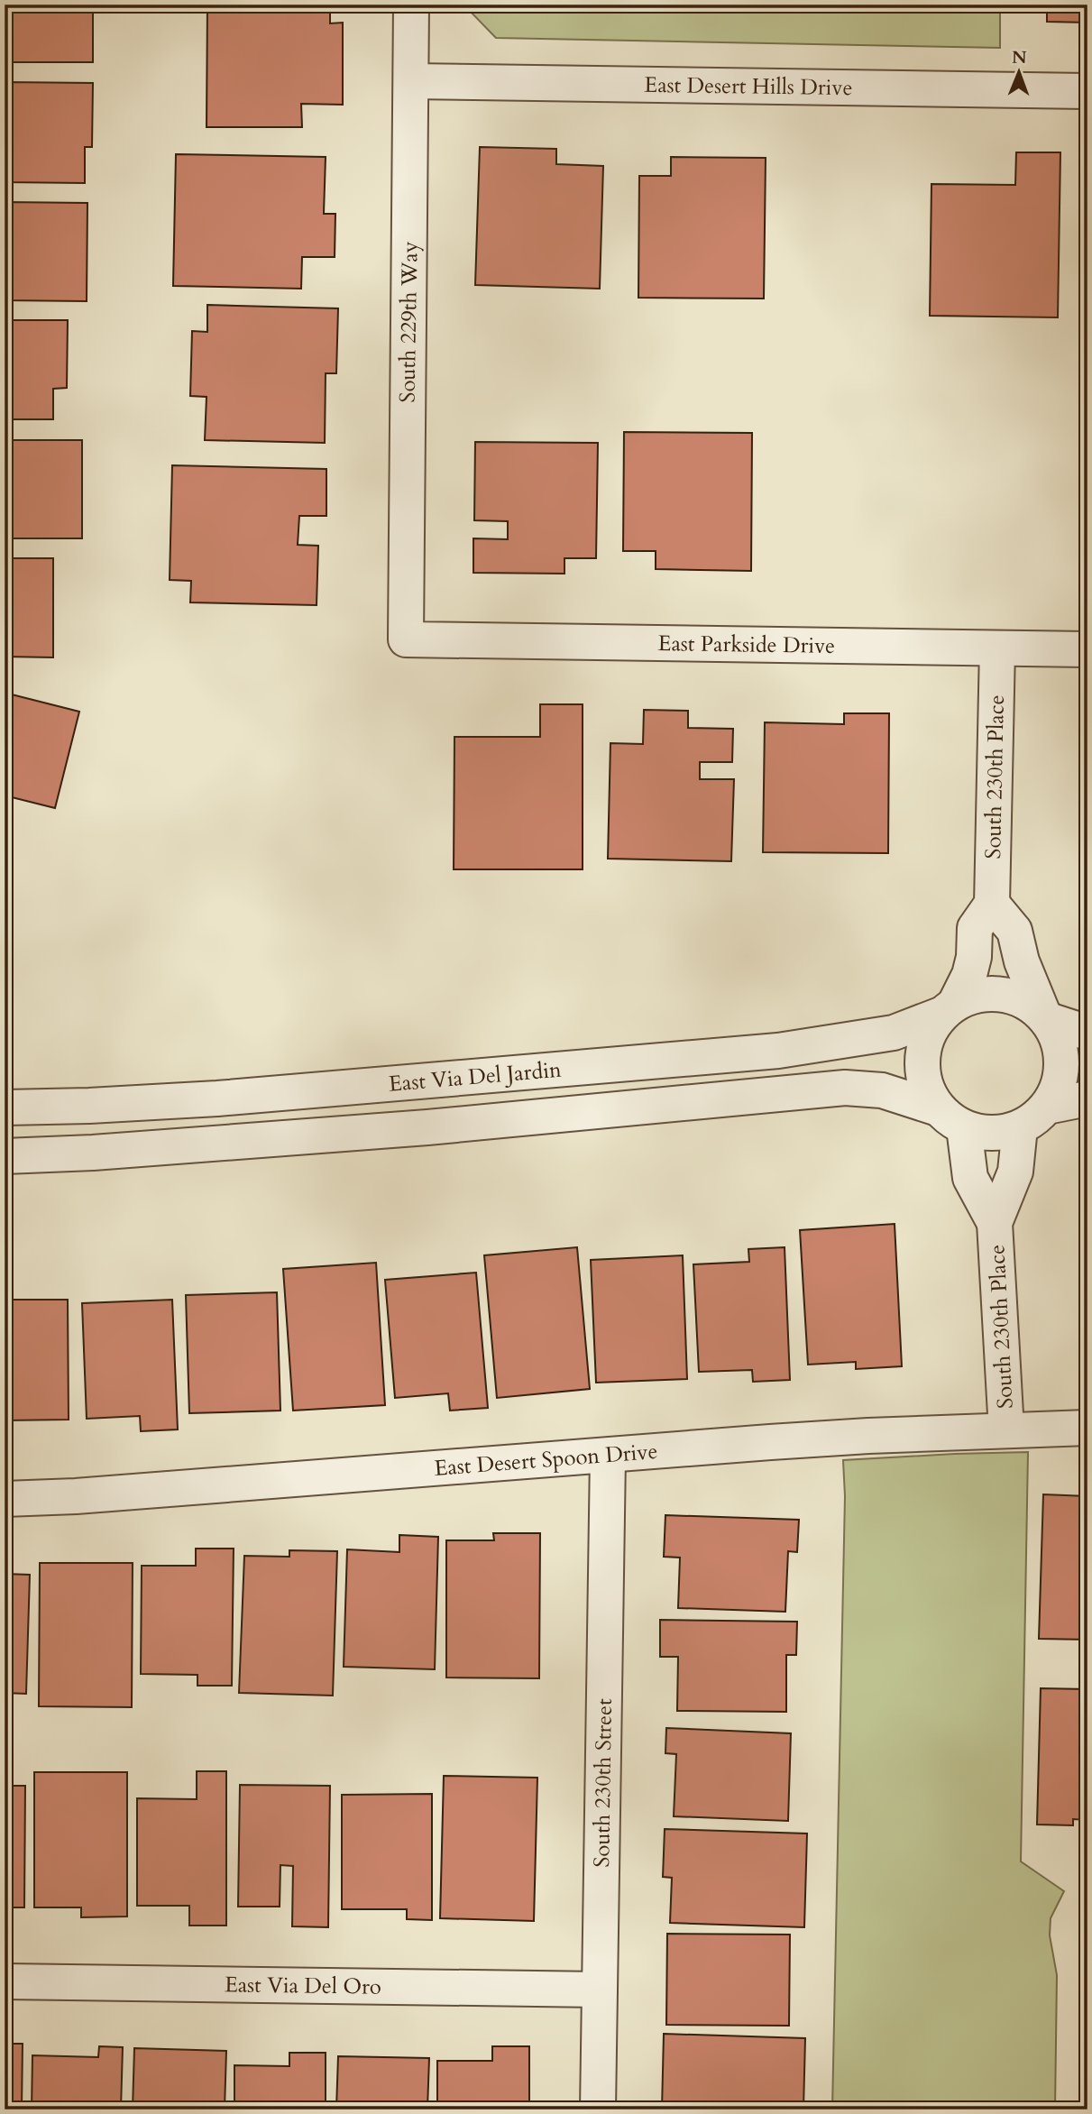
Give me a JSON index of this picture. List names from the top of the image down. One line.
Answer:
{"streets":{"street":["East Desert Hills Drive","South 229th Way","East Parkside Drive","South 230th Place","East Via Del Jardin","East Desert Spoon Drive","South 230th Street","East Via Del Oro"]},"crossings":[["East Desert Hills Drive","South 229th Way"],["South 229th Way","East Parkside Drive"],["East Parkside Drive","South 230th Place"],["South 230th Place","East Via Del Jardin"],["South 230th Place","East Desert Spoon Drive"],["East Desert Spoon Drive","South 230th Street"],["South 230th Street","East Via Del Oro"]],"north":"top"}
